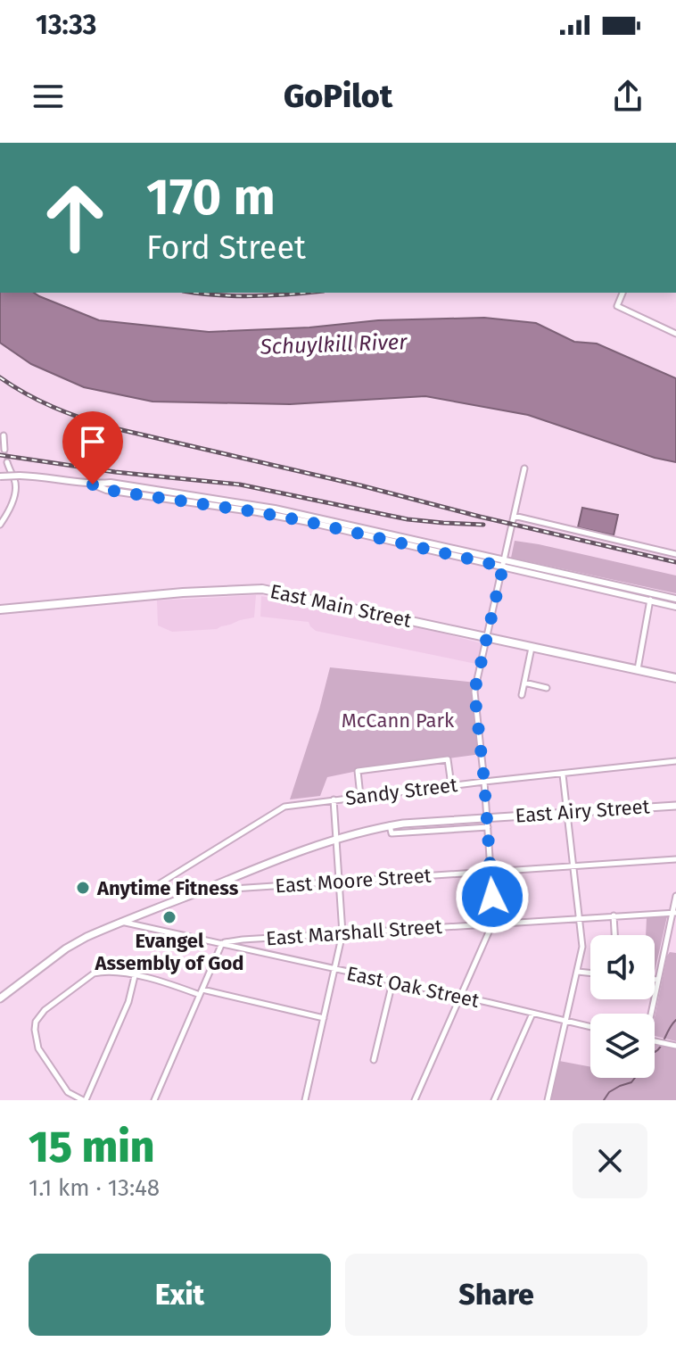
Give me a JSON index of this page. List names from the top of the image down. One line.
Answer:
{"streets":{"main road":["East Main Street","East Airy Street"],"street":["Sandy Street","East Moore Street","East Marshall Street","East Oak Street"]},"crossings":[["East Airy Street","East Moore Street"],["East Airy Street","East Marshall Street"],["East Marshall Street","East Oak Street"]],"water":["Schuylkill River"],"parks":["McCann Park"],"places":["Anytime Fitness","Evangel Assembly of God"],"page":{"status":"13:33","header":"GoPilot","turn":["170 m","Ford Street"],"heading":["15 min","1.1 km · 13:48"],"buttons":["Exit","Share"]}}
